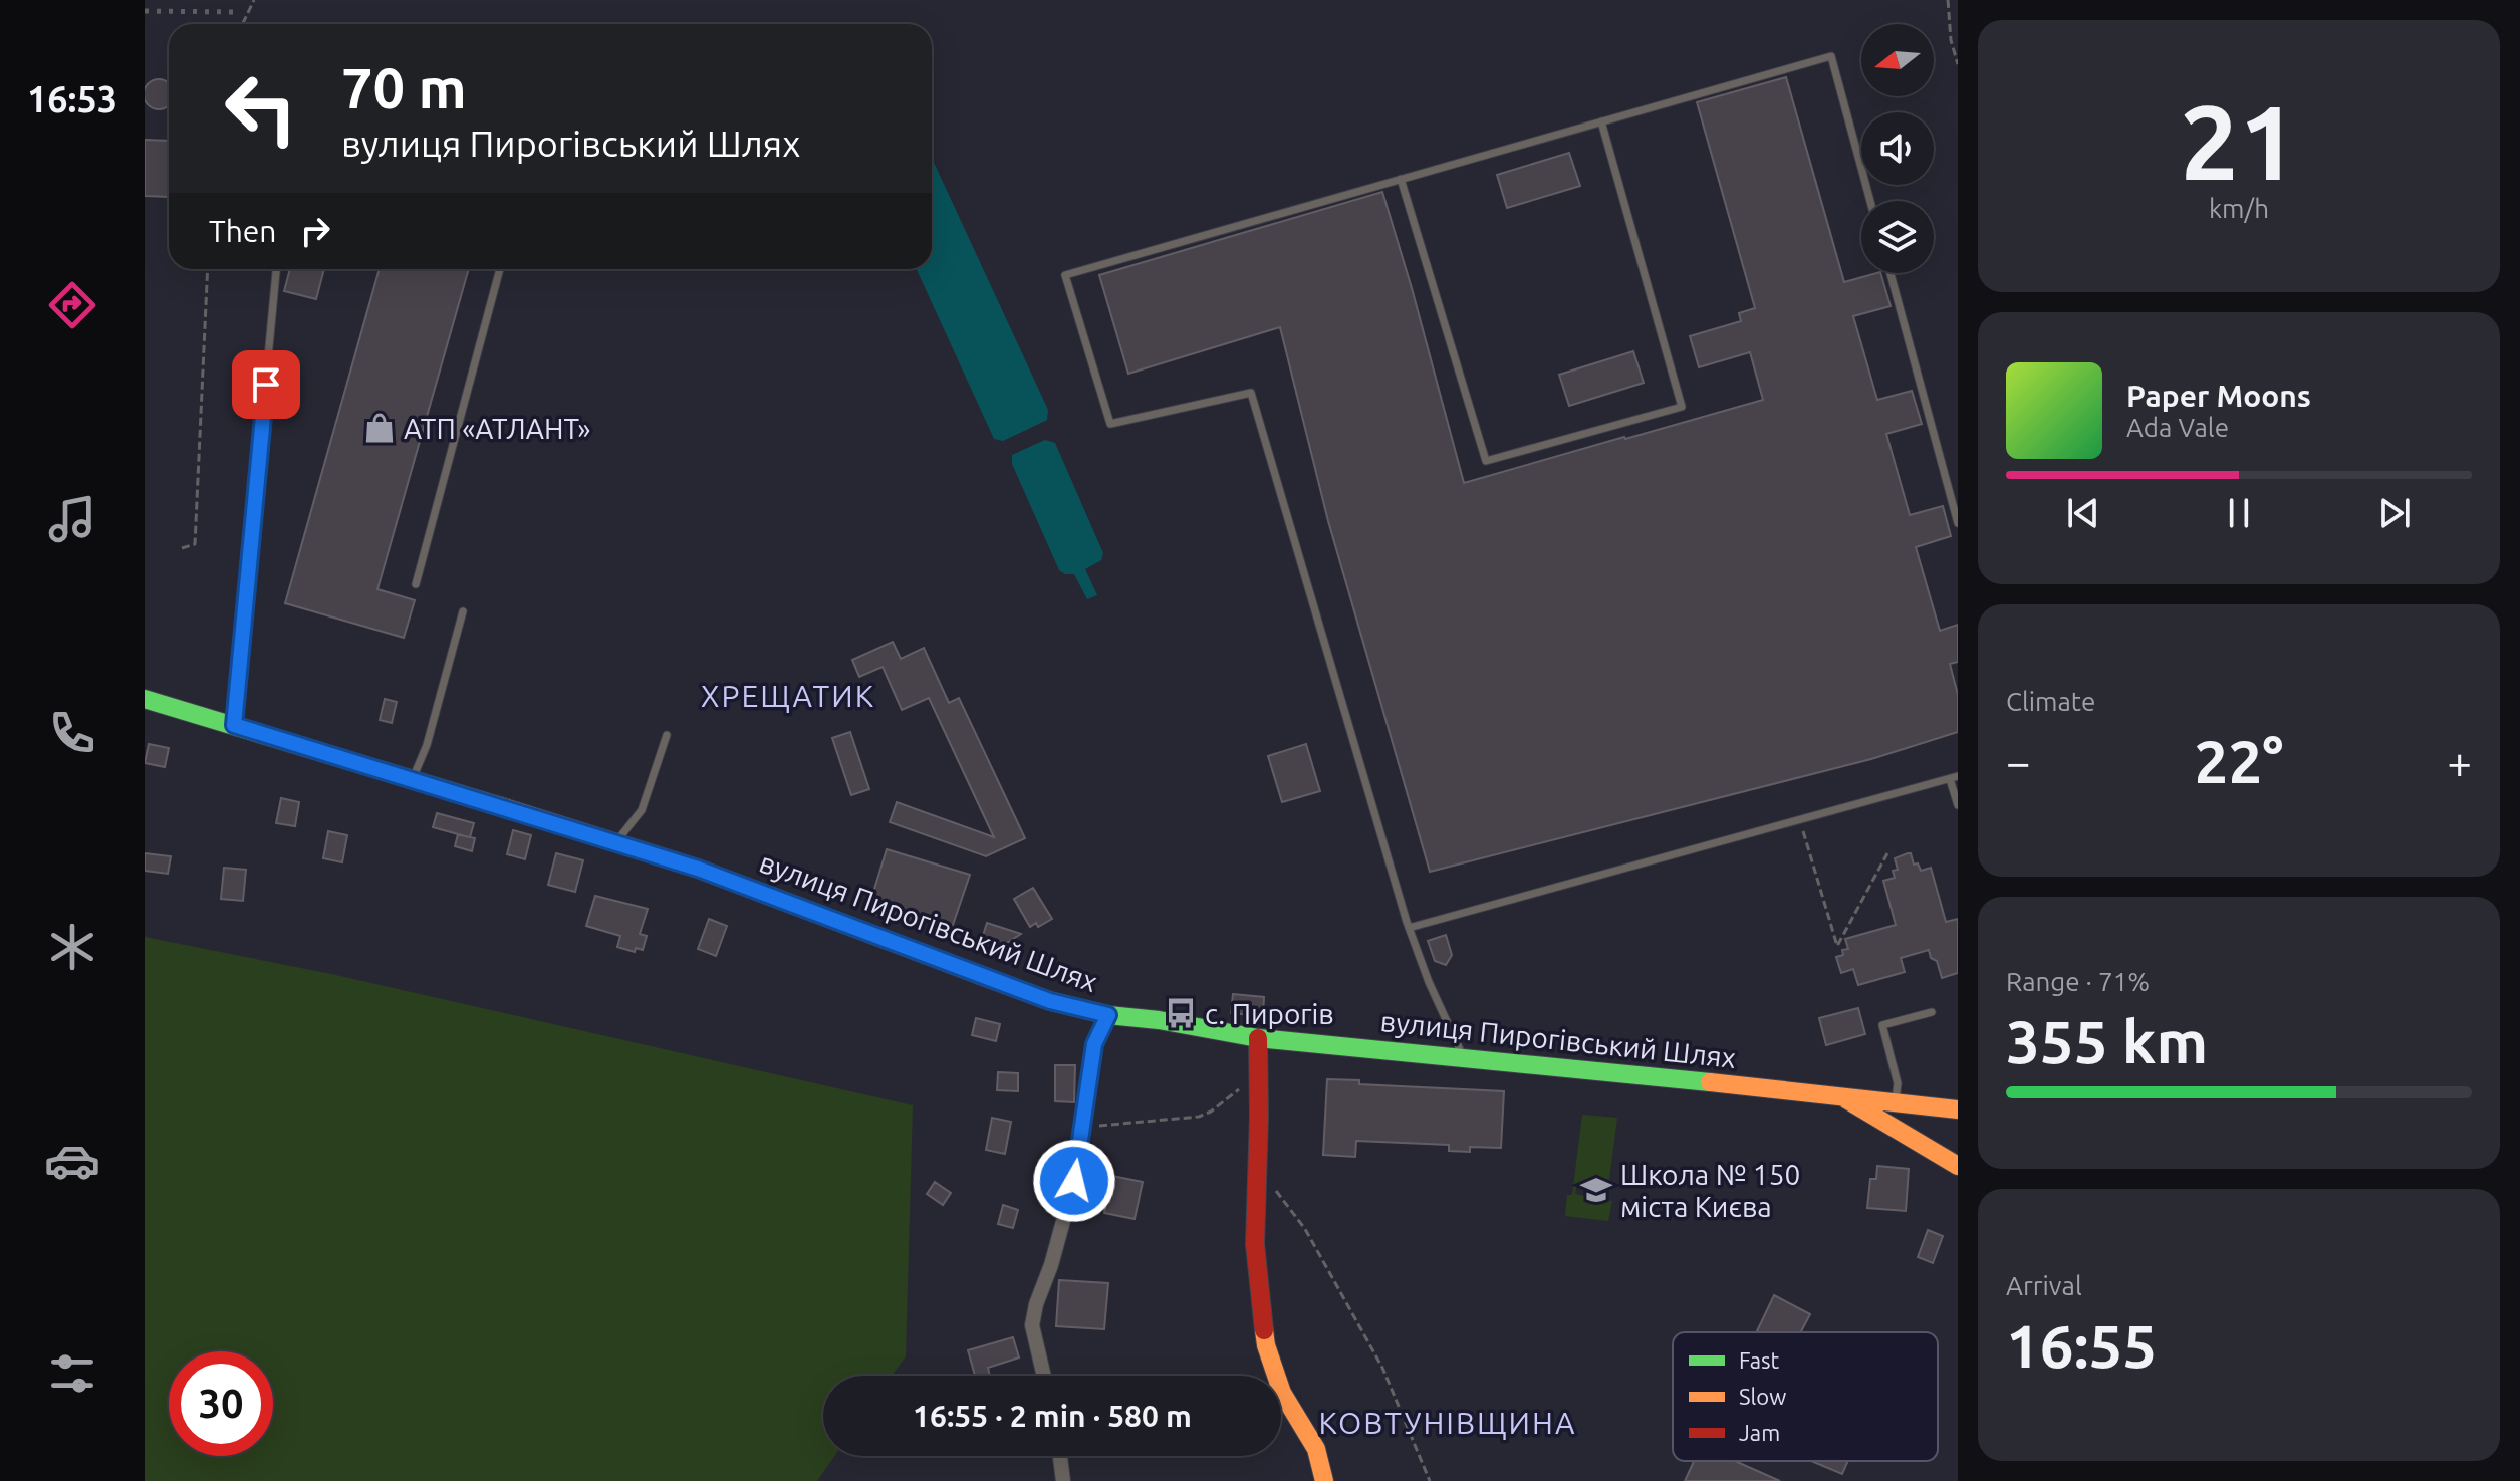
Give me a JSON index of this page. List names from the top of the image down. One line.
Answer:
{"streets":{"street":["вулиця Пирогівський Шлях"]},"districts":["ХРЕЩАТИК","КОВТУНІВЩИНА"],"places":{"shop":["АТП «АТЛАНТ»"],"bus stop":["с. Пирогів"],"school or university":["Школа № 150 міста Києва"]},"legend":["Fast","Slow","Jam"],"north":"left","page":{"tabs":"16:53","tile":[["21","km/h"],"Climate",["Range · 71%","355 km"],["Arrival","16:55"]],"turn":["70 m","вулиця Пирогівський Шлях"],"then":"Then","song":["Paper Moons","Ada Vale"],"heat":["−","22°","+"],"limit":"30","trip":"16:55 · 2 min · 580 m"}}
